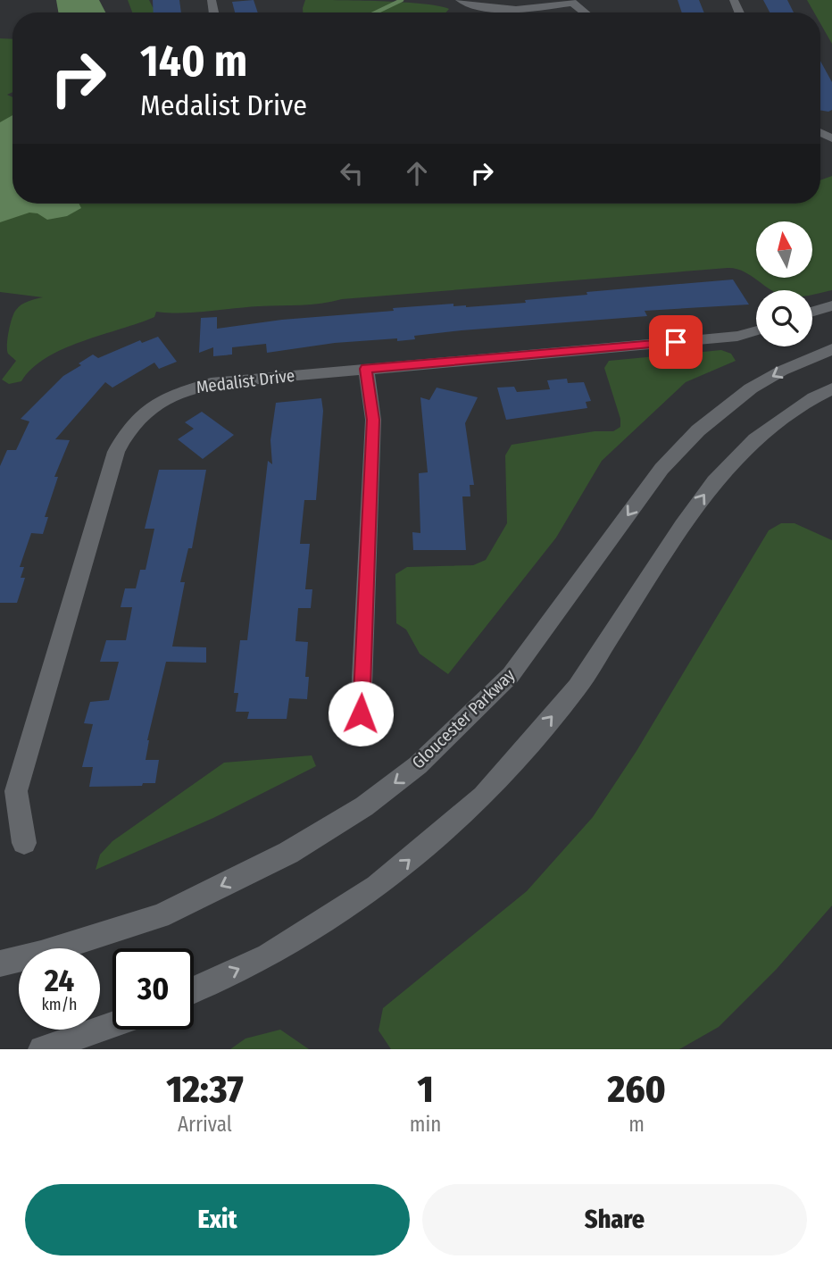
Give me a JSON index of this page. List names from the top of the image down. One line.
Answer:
{"streets":{"street":["Medalist Drive","Gloucester Parkway"]},"north":"top","page":{"turn":["140 m","Medalist Drive"],"speed":"24 km/h","limit":"30","eta":["12:37","Arrival","1","min","260","m"],"buttons":["Exit","Share"]}}
